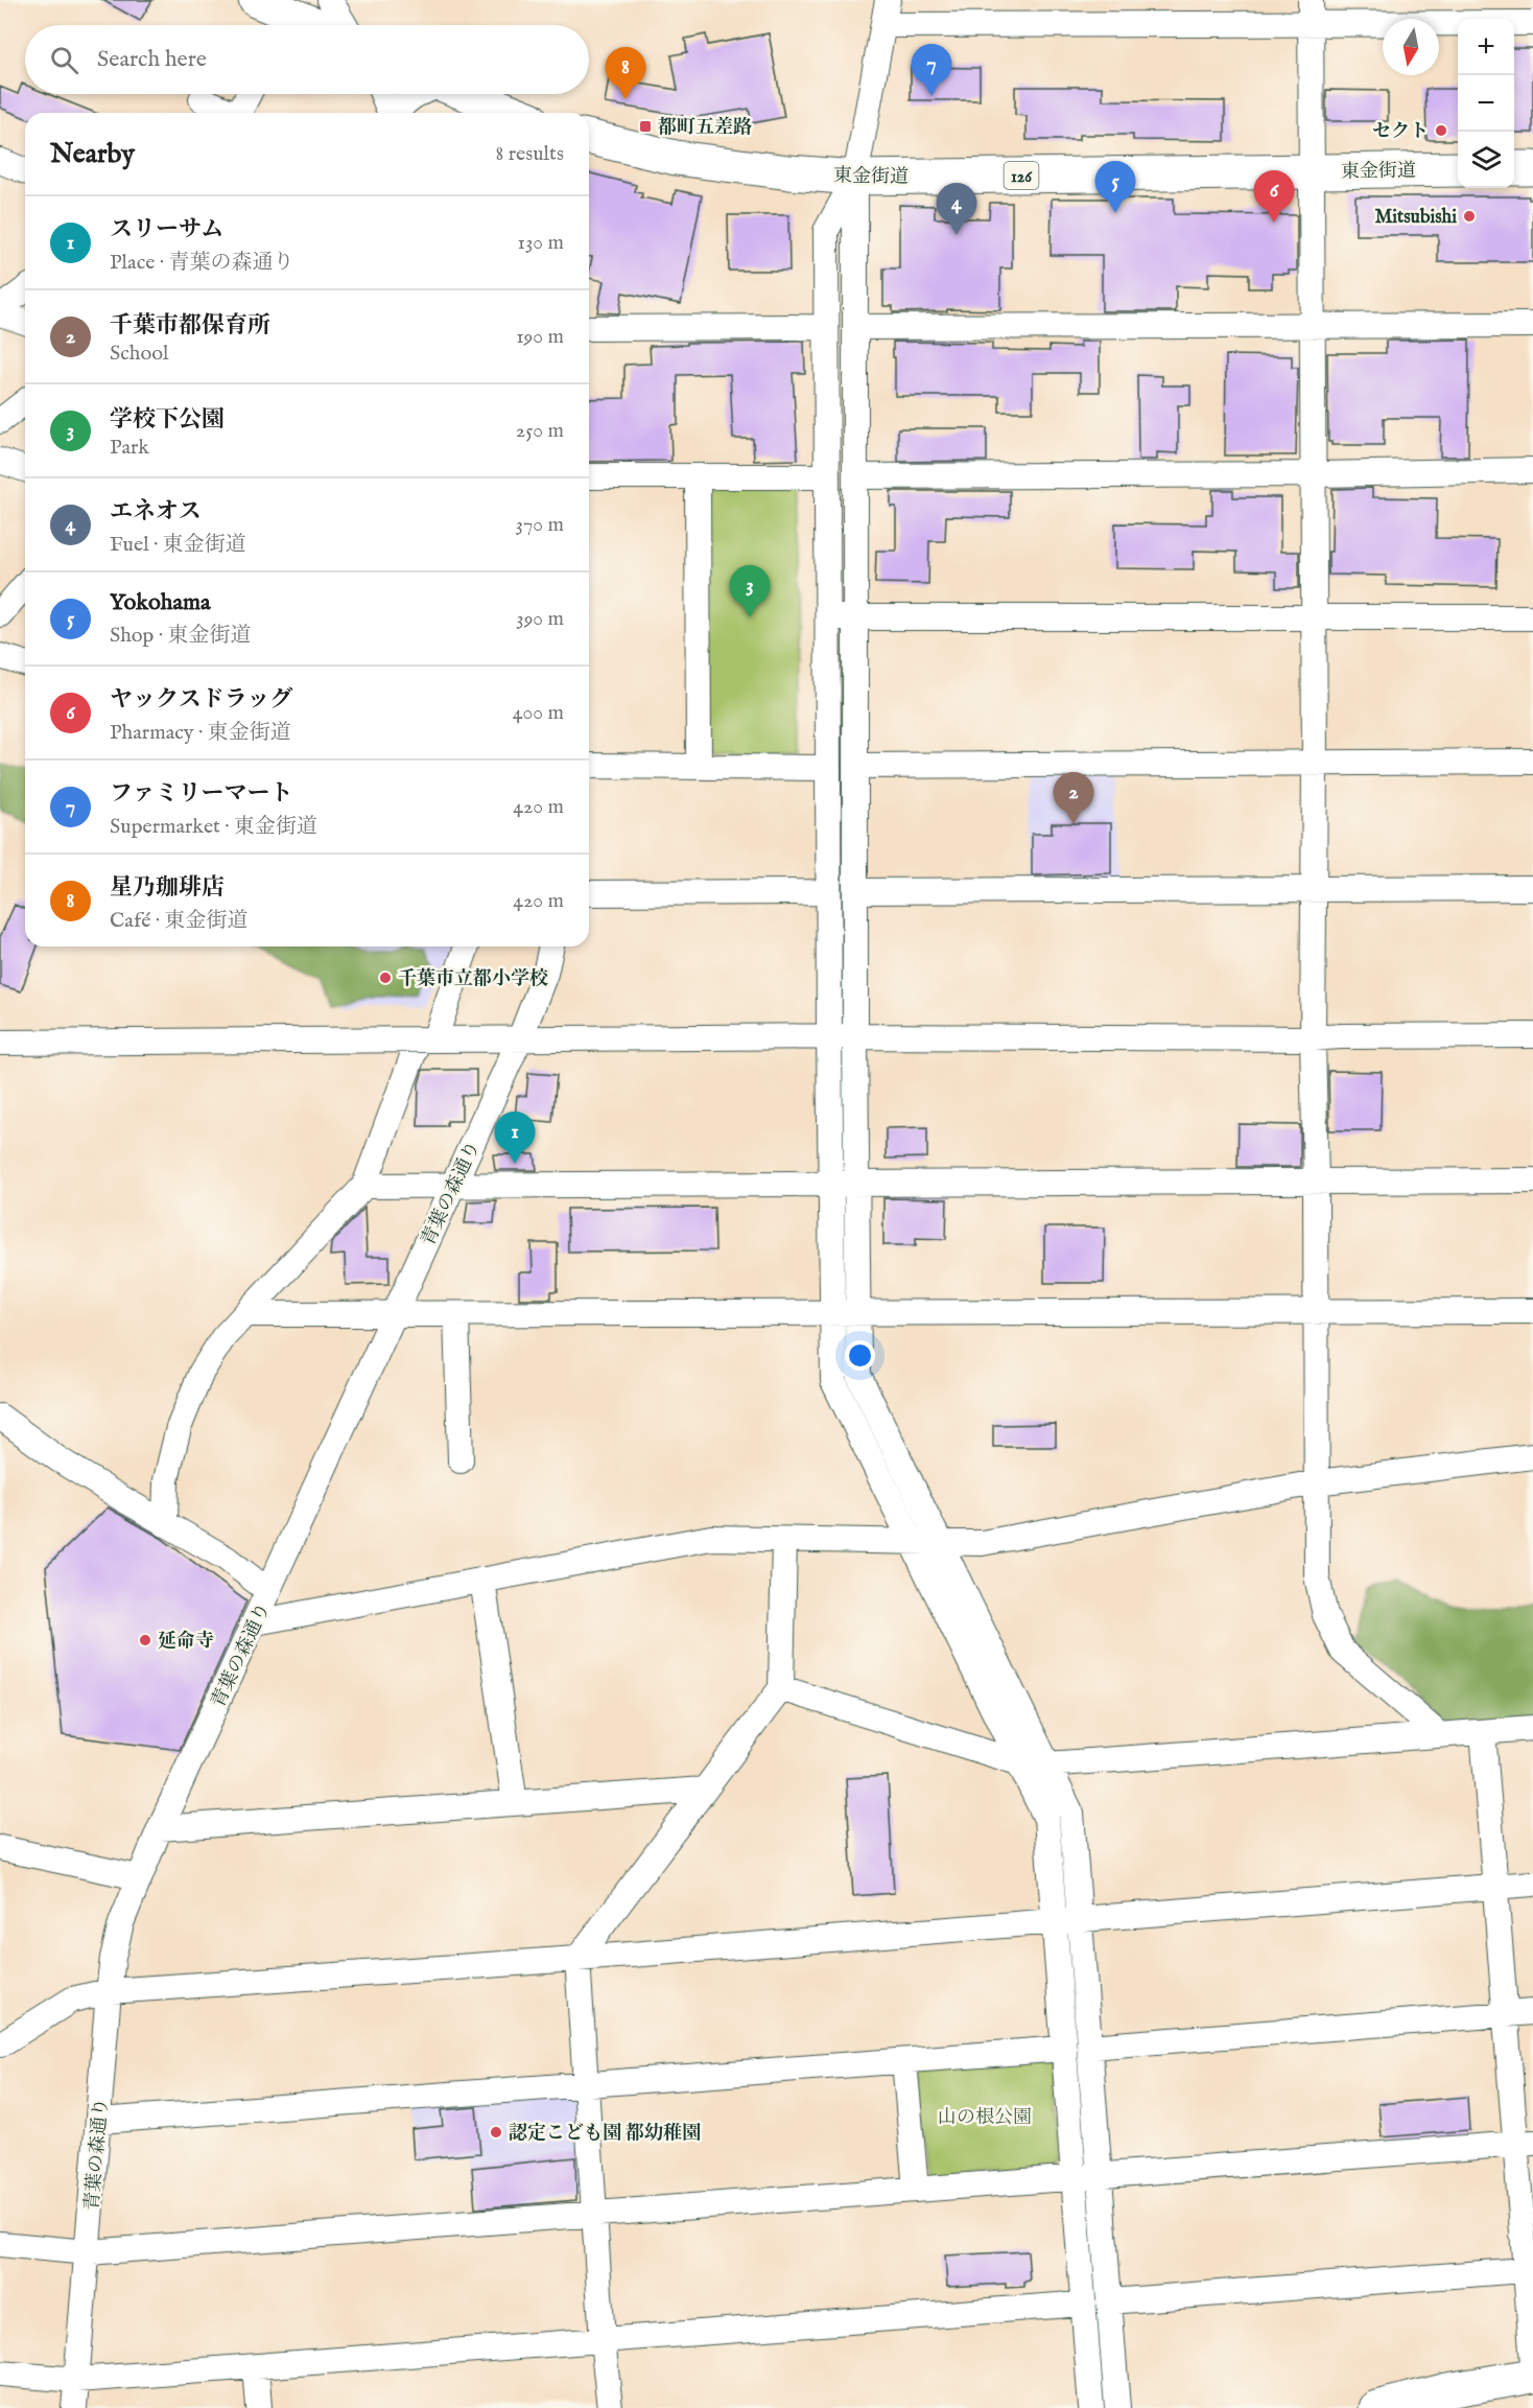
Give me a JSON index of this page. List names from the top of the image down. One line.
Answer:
{"streets":{"highway":["東金街道","126"],"street":["青葉の森通り"]},"parks":["山の根公園"],"places":{"transit":["都町五差路"],"other":["セクト","Mitsubishi","千葉市立都小学校","延命寺","認定こども園 都幼稚園"]},"north":"bottom","page":{"map_buttons":["+","−"],"search":"Search here","pins":["7","8","5","6","4","3","2","1"],"heading":["Nearby","8 results"],"list":[{"mark":"1","name":"スリーサム","note":"Place · 青葉の森通り","value":"130 m"},{"mark":"2","name":"千葉市都保育所","note":"School","value":"190 m"},{"mark":"3","name":"学校下公園","note":"Park","value":"250 m"},{"mark":"4","name":"エネオス","note":"Fuel · 東金街道","value":"370 m"},{"mark":"5","name":"Yokohama","note":"Shop · 東金街道","value":"390 m"},{"mark":"6","name":"ヤックスドラッグ","note":"Pharmacy · 東金街道","value":"400 m"},{"mark":"7","name":"ファミリーマート","note":"Supermarket · 東金街道","value":"420 m"},{"mark":"8","name":"星乃珈琲店","note":"Café · 東金街道","value":"420 m"}]}}
